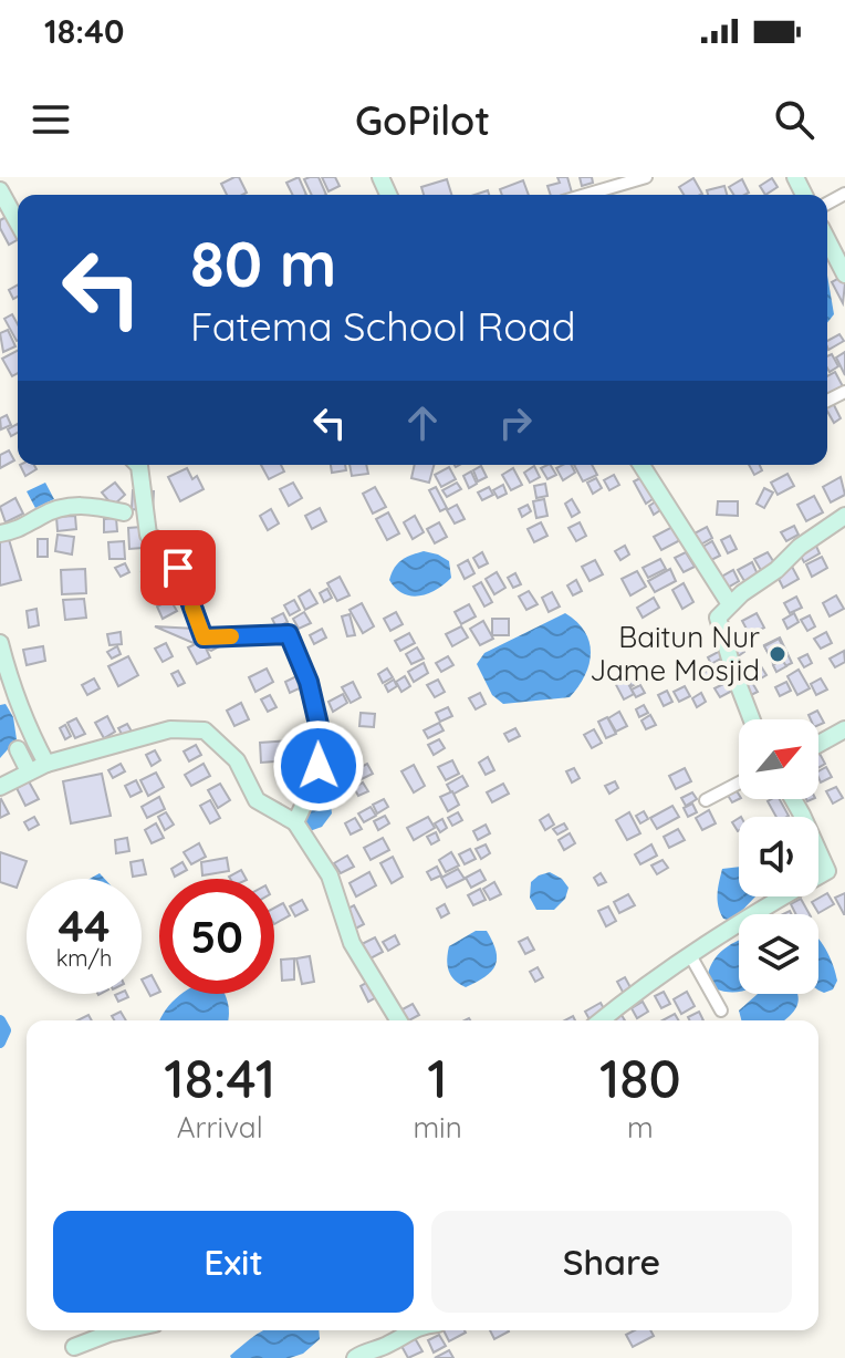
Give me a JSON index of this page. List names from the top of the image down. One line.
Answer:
{"places":["Baitun Nur Jame Mosjid"],"north":"top right","page":{"status":"18:40","header":"GoPilot","turn":["80 m","Fatema School Road"],"speed":"44 km/h","limit":"50","eta":["18:41","Arrival","1","min","180","m"],"buttons":["Exit","Share"]}}
